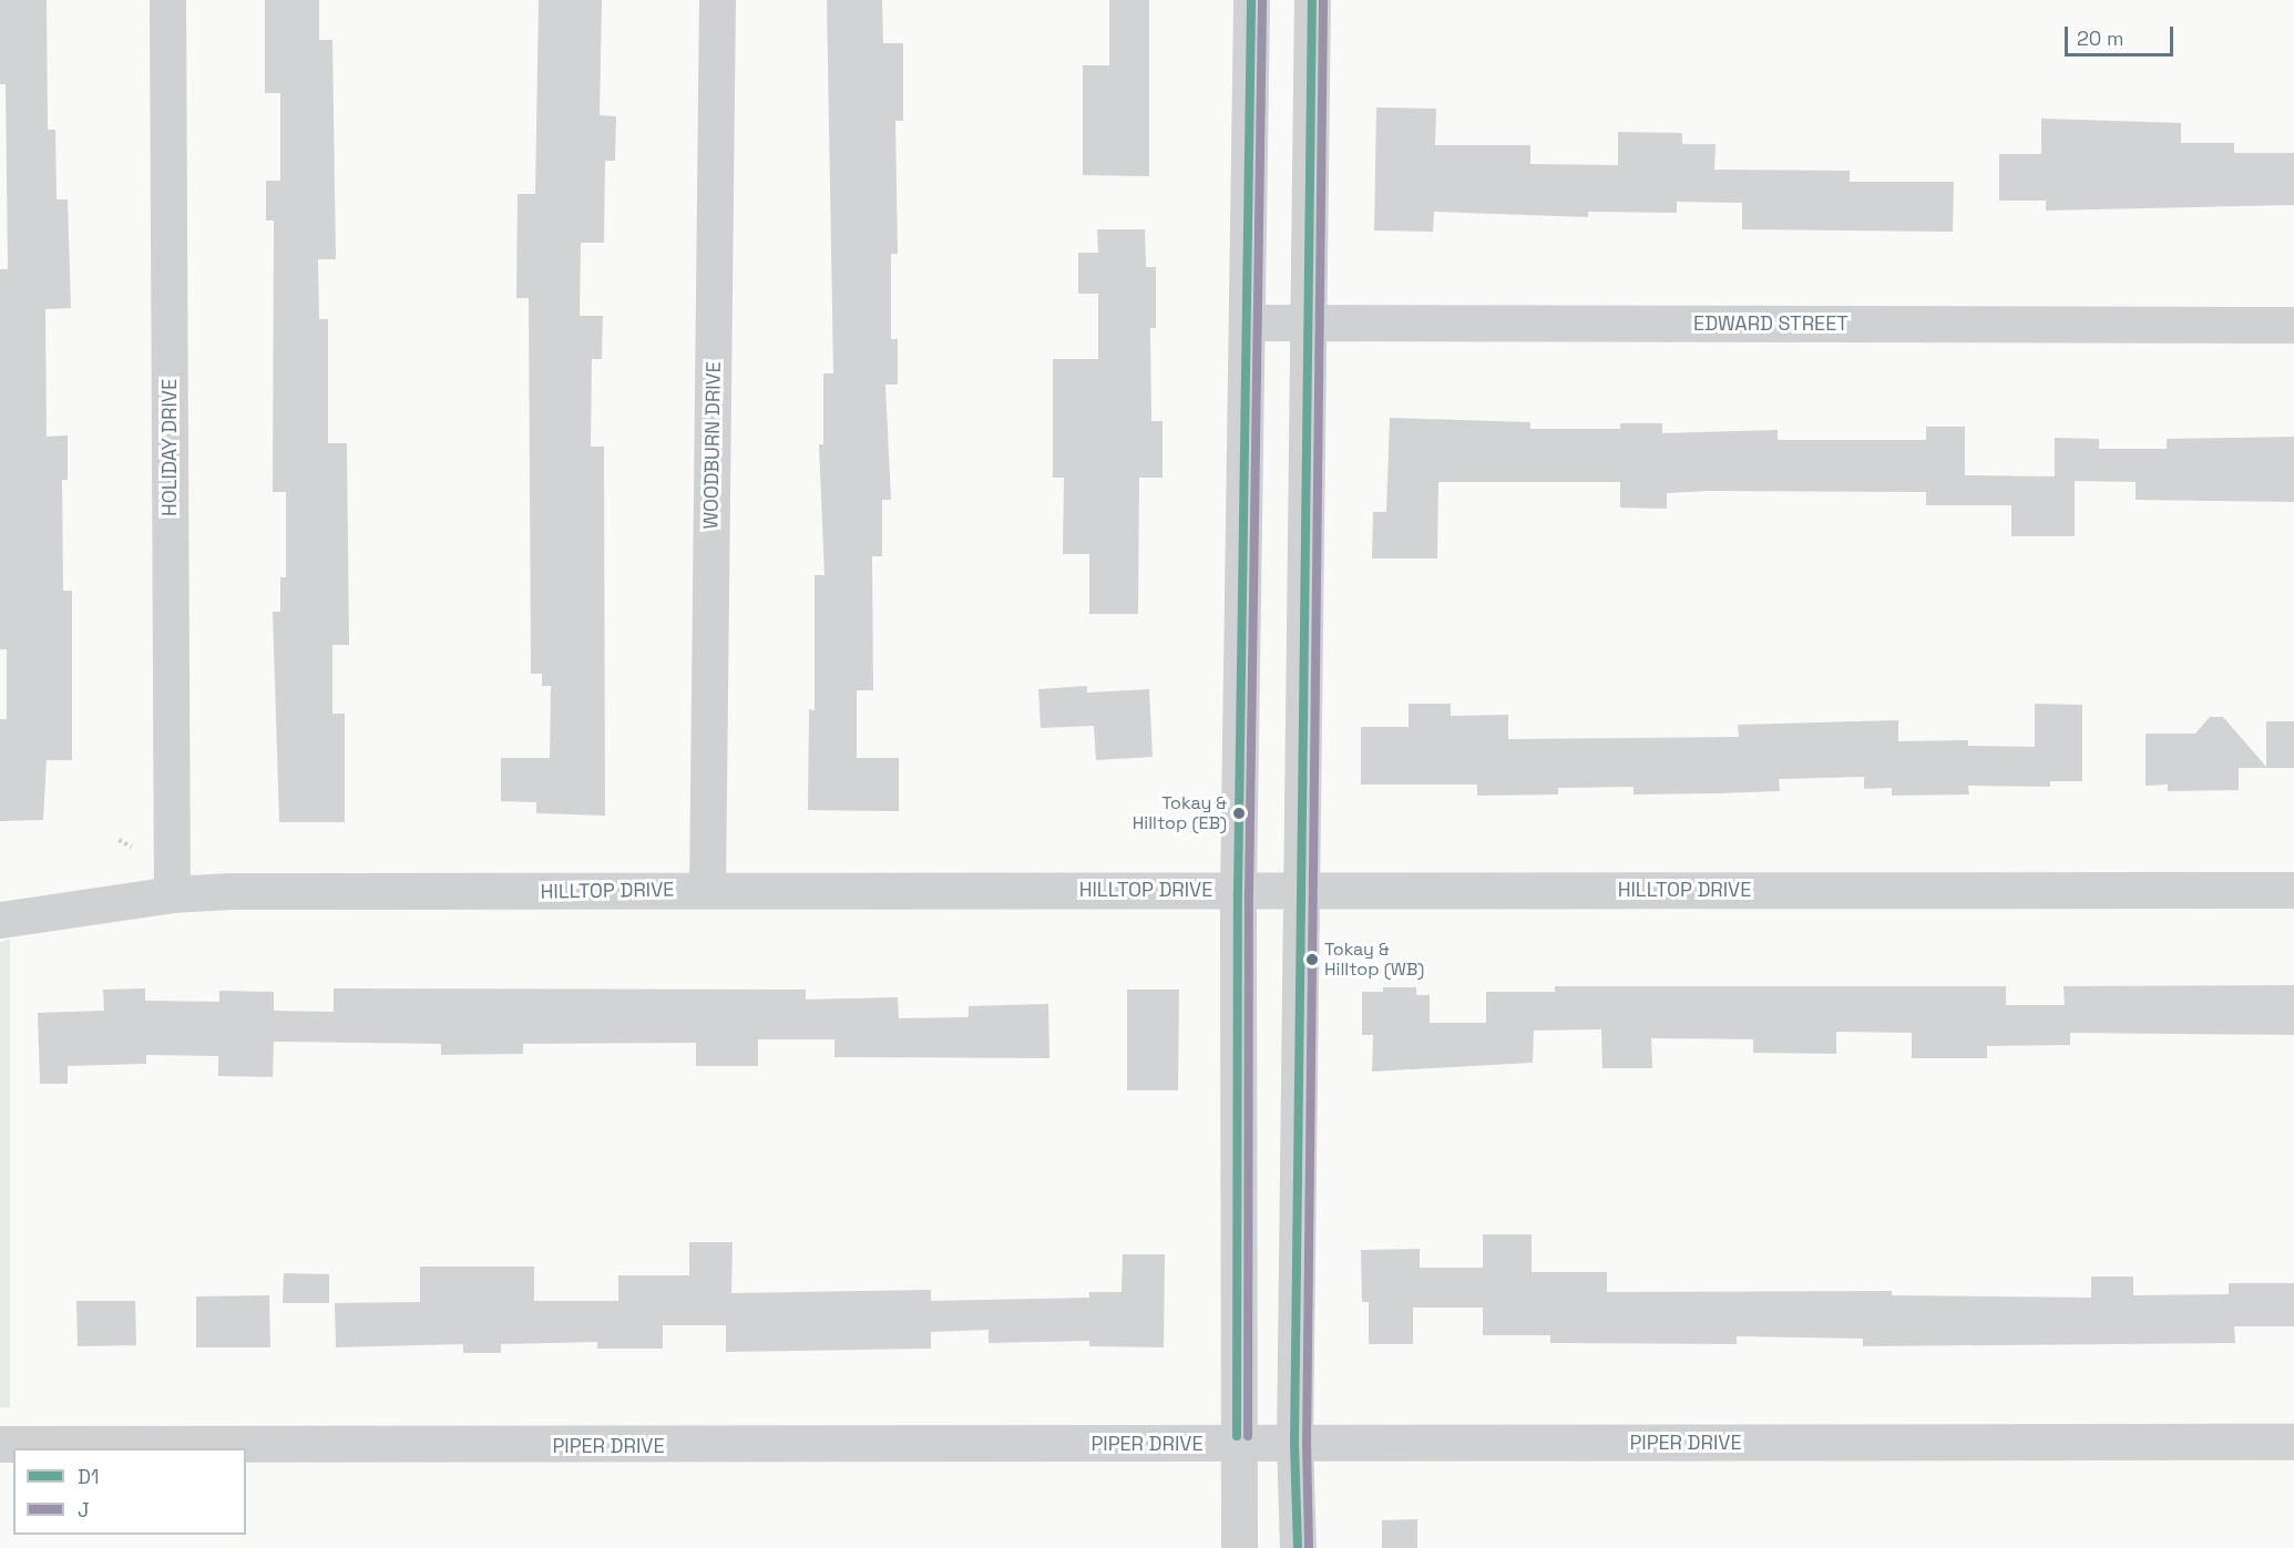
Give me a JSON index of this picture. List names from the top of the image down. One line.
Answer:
{"streets":{"street":["EDWARD STREET","WOODBURN DRIVE","HOLIDAY DRIVE","HILLTOP DRIVE","PIPER DRIVE"]},"crossings":[["WOODBURN DRIVE","HILLTOP DRIVE"],["HOLIDAY DRIVE","HILLTOP DRIVE"]],"places":["Tokay & Hilltop (EB)","Tokay & Hilltop (WB)"],"lines":["transit line D1","transit line J"],"legend":["D1","J"],"scale_bar":"20 m"}
